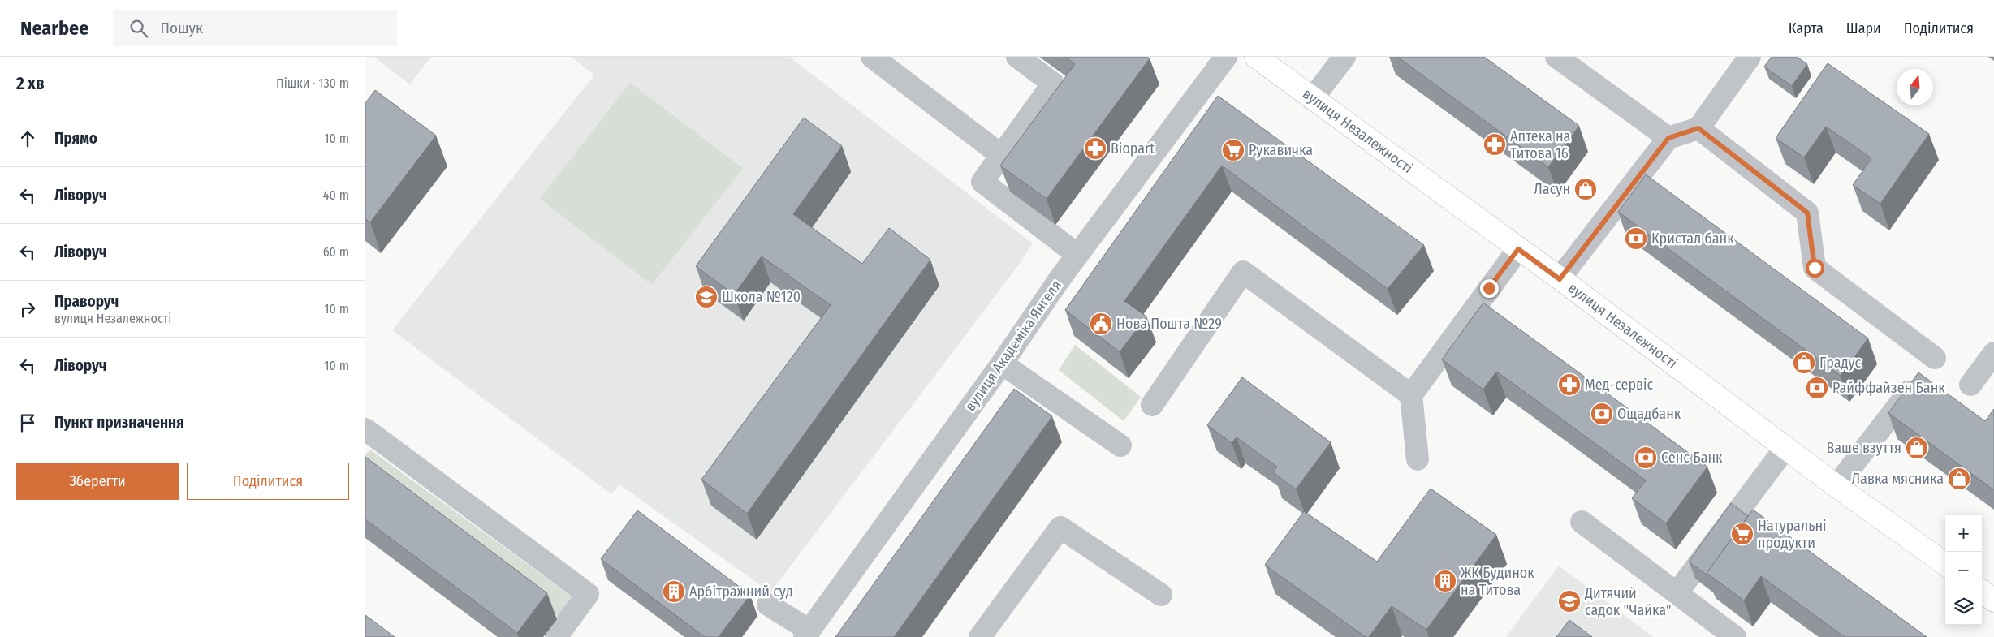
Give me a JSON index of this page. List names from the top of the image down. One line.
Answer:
{"streets":{"main road":["вулиця Незалежності"],"street":["вулиця Академіка Янгеля"]},"places":{"pharmacy":["Аптека на Титова 16","Biopart","Мед-сервіс"],"supermarket":["Рукавичка","Натуральні продукти"],"shop":["Ласун","Градус","Ваше взуття","Лавка мясника"],"bank":["Кристал банк","Райффайзен Банк","Ощадбанк","Сенс Банк"],"school or university":["Школа №120","Дитячий садок \"Чайка\""],"public building":["Нова Пошта №29"],"building":["ЖК Будинок на Титова","Арбітражний суд"]},"north":"top","page":{"header":"Nearbee","search":"Пошук","nav":["Карта","Шари","Поділитися"],"heading":["2 хв","Пішки · 130 m"],"list":[["Прямо","10 m"],["Ліворуч","40 m"],["Ліворуч","60 m"],["Праворуч","вулиця Незалежності","10 m"],["Ліворуч","10 m"],"Пункт призначення"],"buttons":["Зберегти","Поділитися"],"map_buttons":["+","−"]}}
